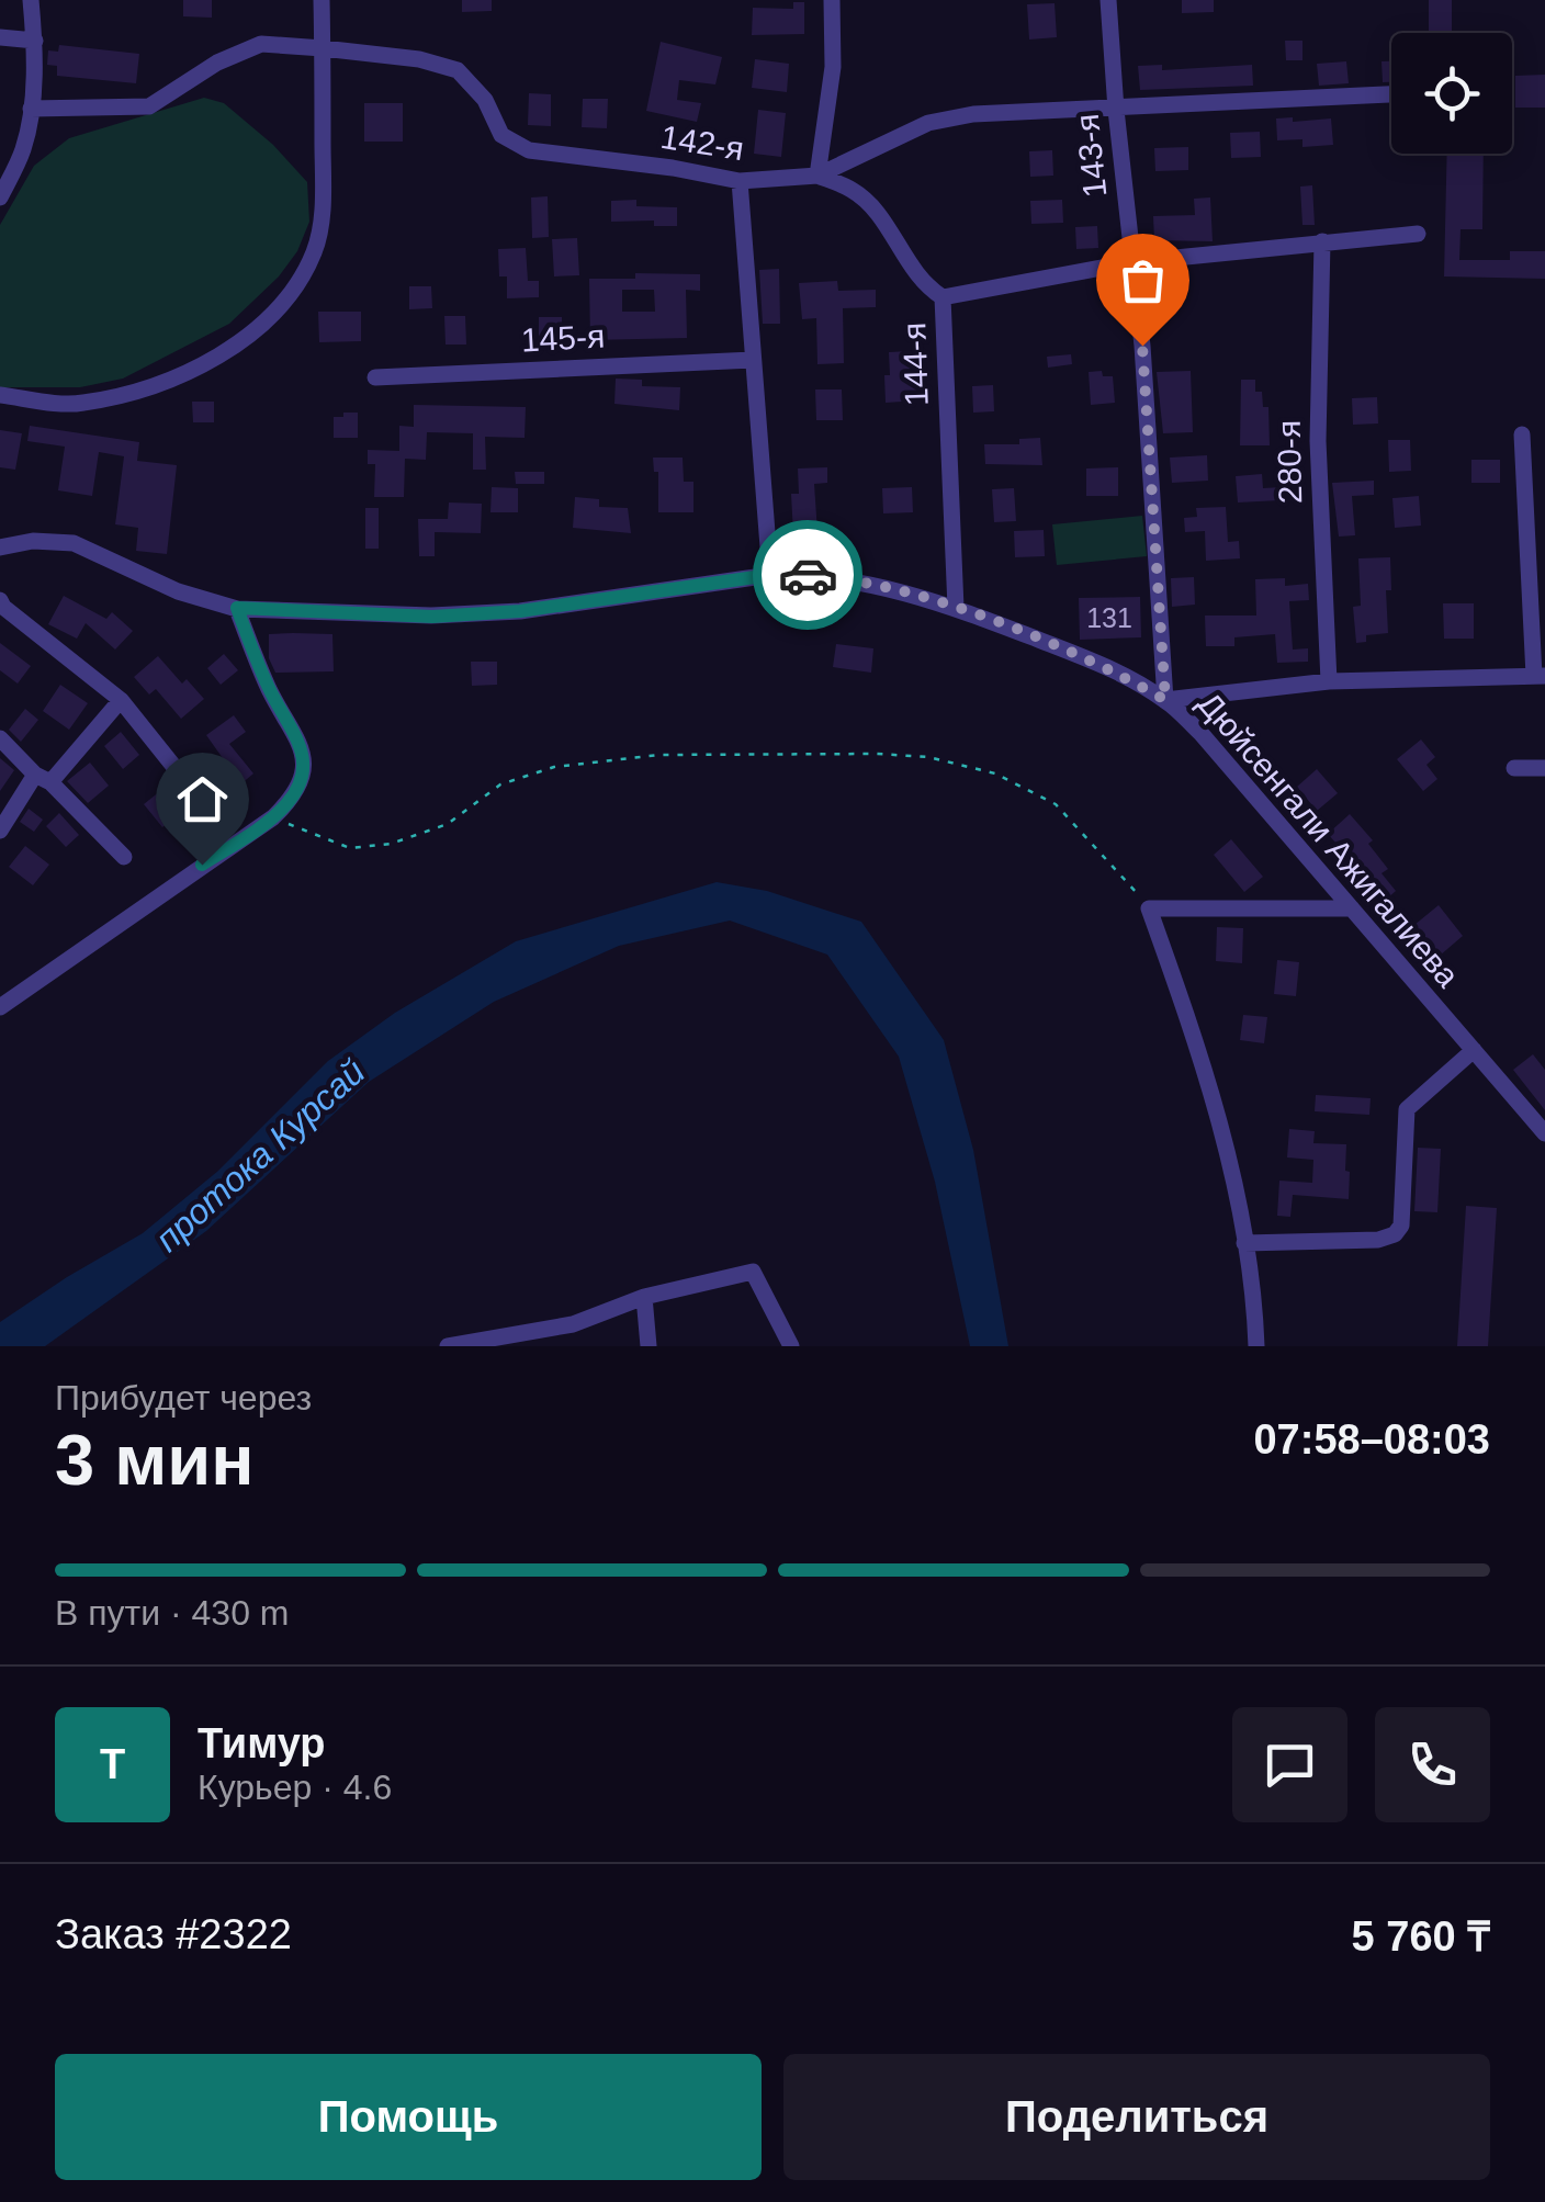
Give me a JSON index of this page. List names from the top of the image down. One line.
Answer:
{"streets":{"street":["142-я","143-я","145-я","144-я","280-я","Дюйсенгали Ажигалиева"]},"crossings":[["142-я","143-я"],["142-я","144-я"],["143-я","Дюйсенгали Ажигалиева"],["144-я","Дюйсенгали Ажигалиева"]],"water":["протока Курсай"],"house_numbers":["131"],"page":{"heading":["3 мин","Прибудет через","07:58–08:03"],"panel":["Тимур","Курьер · 4.6","Заказ #2322","5 760 ₸"],"bar":"В пути · 430 m","round":"Т","buttons":["Помощь","Поделиться"]}}
